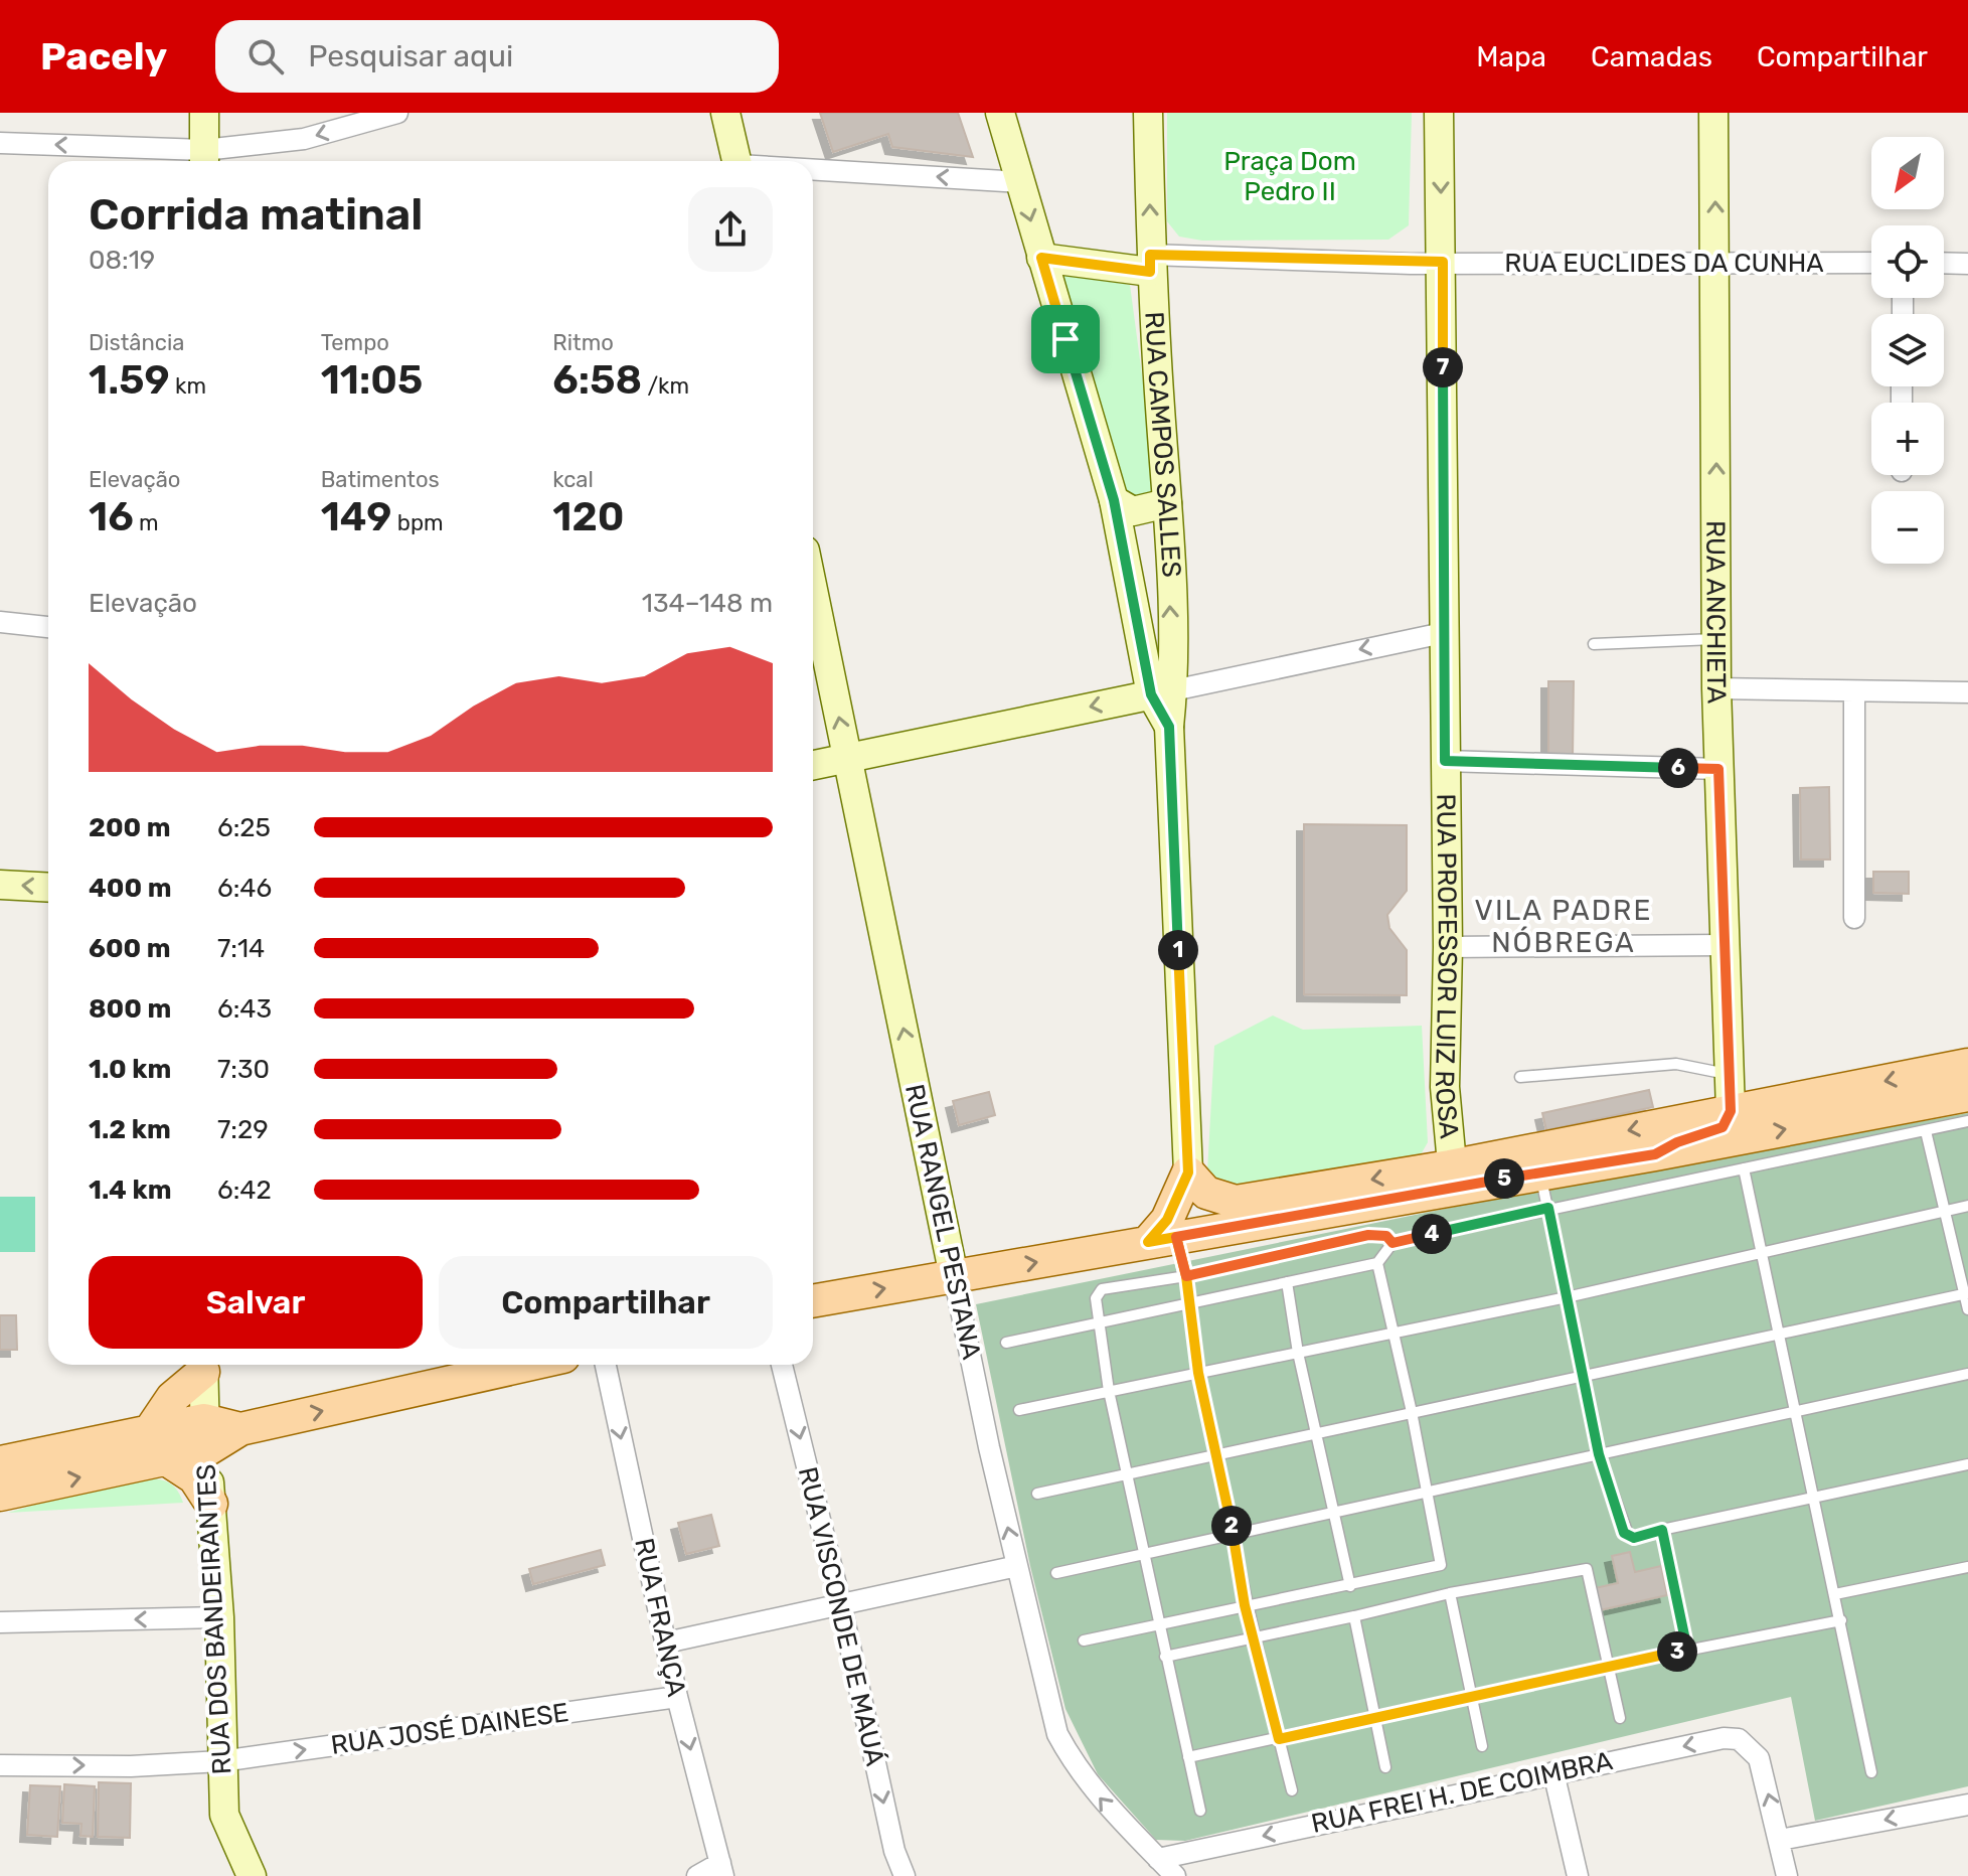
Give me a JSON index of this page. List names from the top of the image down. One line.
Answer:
{"streets":{"main road":["RUA CAMPOS SALLES","RUA ANCHIETA","RUA PROFESSOR LUIZ ROSA","RUA RANGEL PESTANA","RUA DOS BANDEIRANTES"],"street":["RUA EUCLIDES DA CUNHA","RUA VISCONDE DE MAUÁ","RUA FRANÇA","RUA JOSÉ DAINESE","RUA FREI H. DE COIMBRA"]},"crossings":[["RUA EUCLIDES DA CUNHA","RUA CAMPOS SALLES"],["RUA EUCLIDES DA CUNHA","RUA ANCHIETA"],["RUA EUCLIDES DA CUNHA","RUA PROFESSOR LUIZ ROSA"],["RUA RANGEL PESTANA","RUA FREI H. DE COIMBRA"],["RUA FRANÇA","RUA JOSÉ DAINESE"],["RUA DOS BANDEIRANTES","RUA JOSÉ DAINESE"]],"one_way":["RUA ANCHIETA","RUA RANGEL PESTANA","RUA VISCONDE DE MAUÁ","RUA FRANÇA","RUA FREI H. DE COIMBRA"],"districts":["VILA PADRE NÓBREGA"],"parks":["Praça Dom Pedro II"],"north":"bottom left","page":{"header":"Pacely","search":"Pesquisar aqui","nav":["Mapa","Camadas","Compartilhar"],"map_buttons":["+","−"],"heading":["Corrida matinal","08:19"],"stats":[["Distância","1.59 km"],["Tempo","11:05"],["Ritmo","6:58 /km"],["Elevação","16 m"],["Batimentos","149 bpm"],["kcal","120"]],"pins":["7","6","1","5","4","2","3"],"chart":["Elevação","134–148 m"],"list":[{"name":"200 m","note":"6:25"},{"name":"400 m","note":"6:46"},{"name":"600 m","note":"7:14"},{"name":"800 m","note":"6:43"},{"name":"1.0 km","note":"7:30"},{"name":"1.2 km","note":"7:29"},{"name":"1.4 km","note":"6:42"}],"buttons":["Salvar","Compartilhar"]}}
